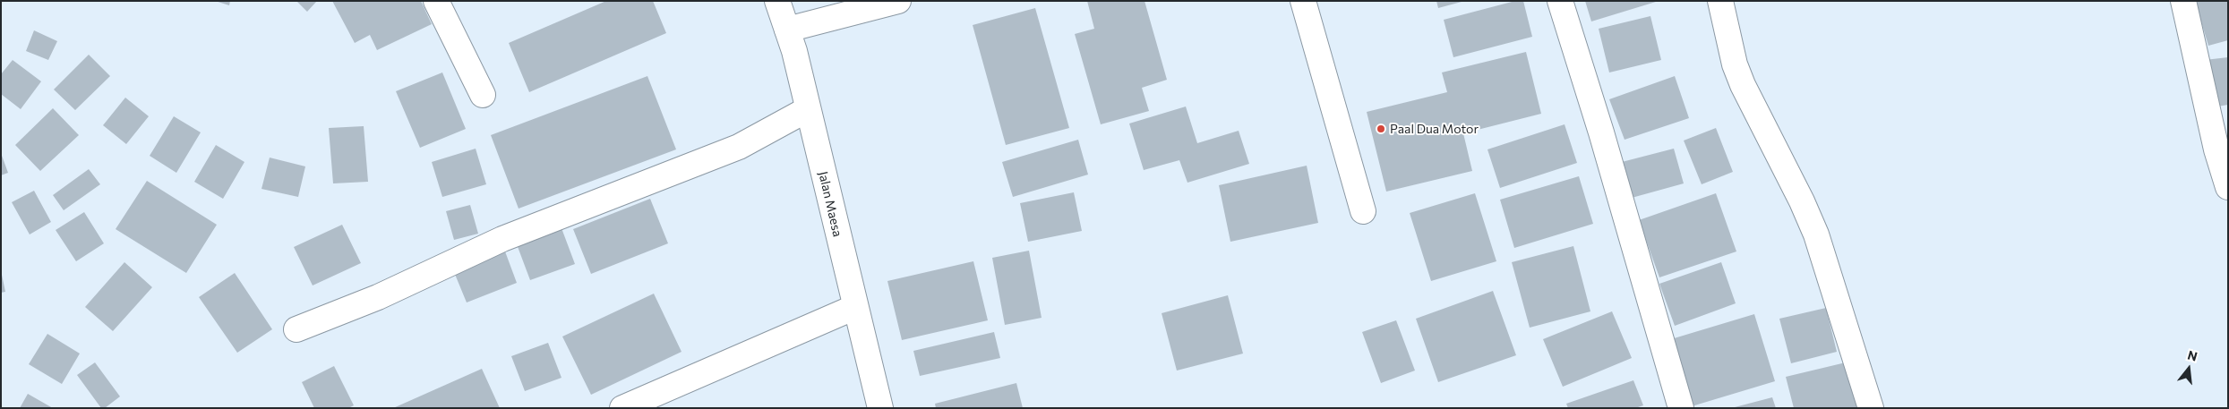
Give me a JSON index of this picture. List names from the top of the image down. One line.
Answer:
{"streets":{"street":["Jalan Maesa"]},"places":["Paal Dua Motor"],"north":"top"}
